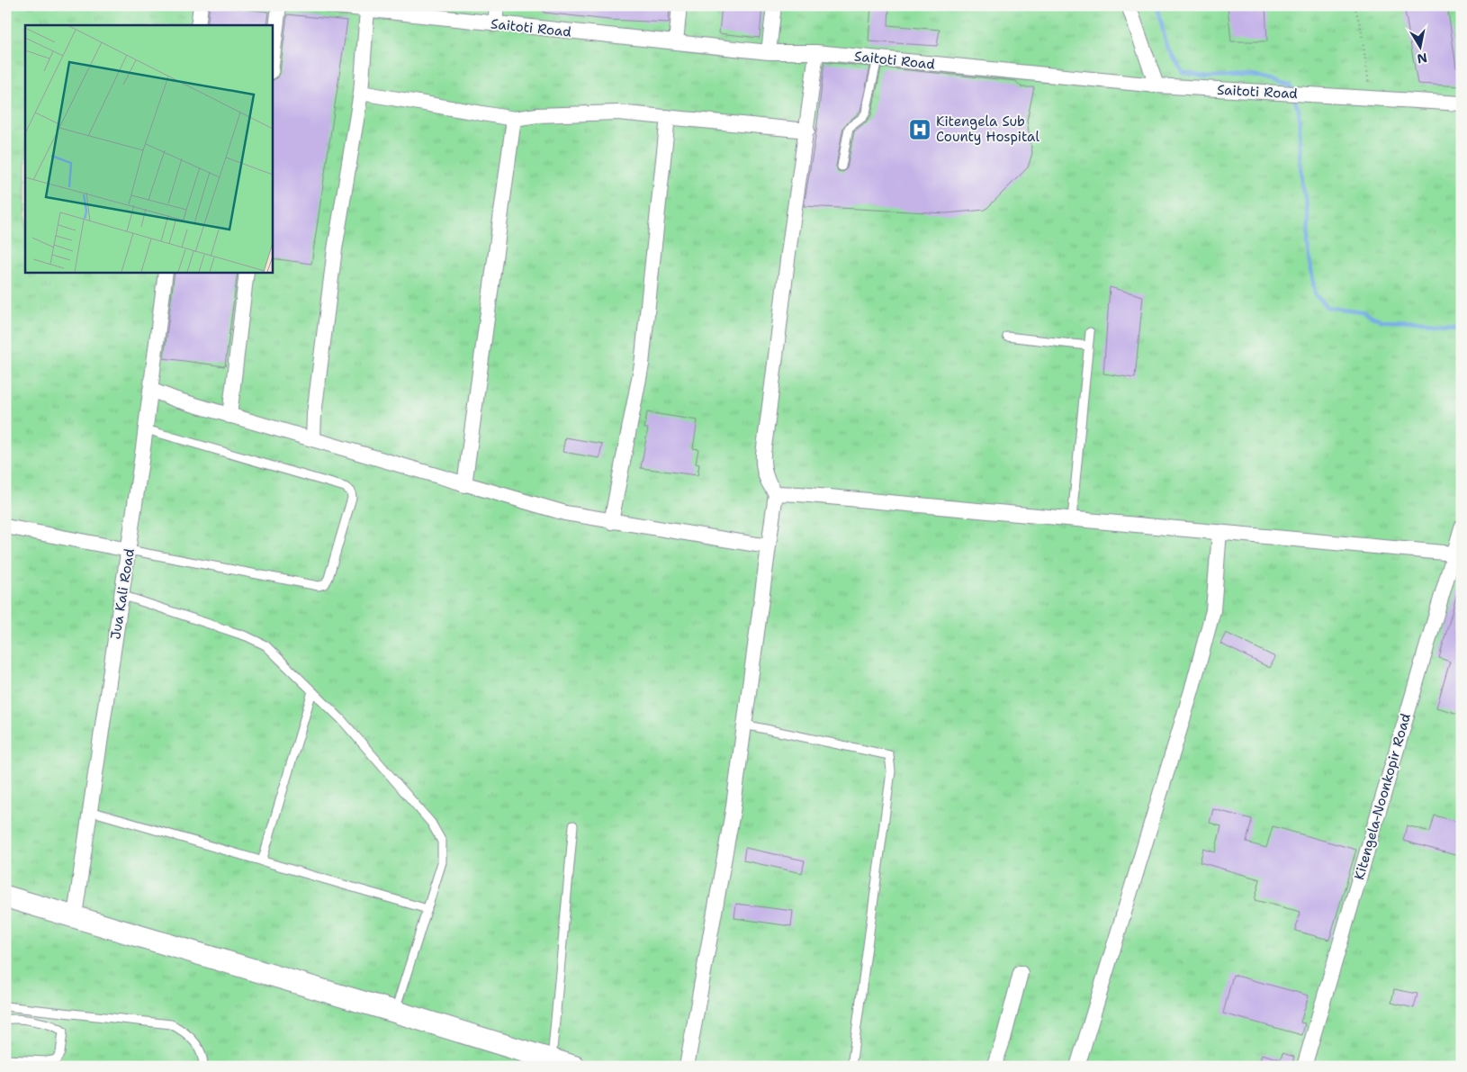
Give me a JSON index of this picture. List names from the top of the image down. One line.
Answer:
{"streets":{"street":["Saitoti Road","Jua Kali Road","Kitengela-Noonkopir Road"]},"places":{"hospital":["Kitengela Sub County Hospital"]},"north":"bottom"}
